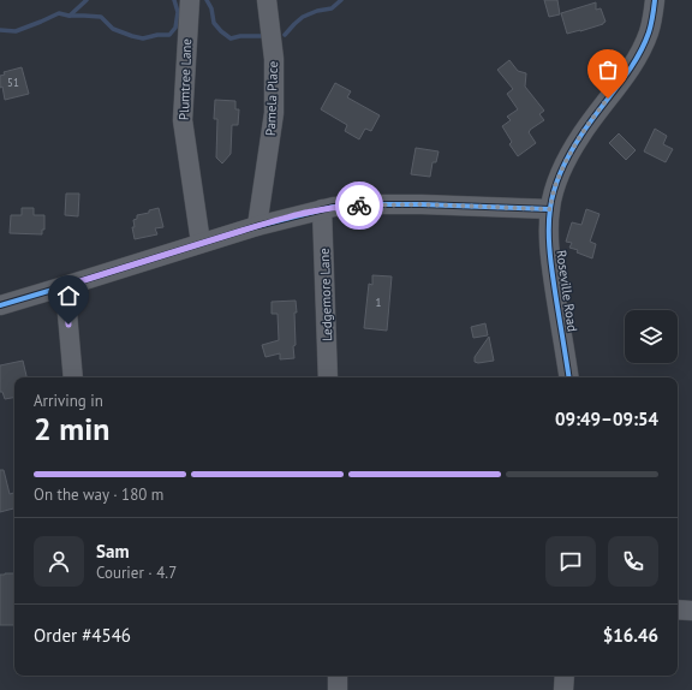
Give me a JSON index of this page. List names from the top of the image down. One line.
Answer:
{"streets":{"street":["Plumtree Lane","Pamela Place","Roseville Road","Ledgemore Lane"]},"house_numbers":["51","1"],"page":{"heading":["2 min","Arriving in","09:49–09:54"],"panel":["Sam","Courier · 4.7","Order #4546","$16.46"],"bar":"On the way · 180 m"}}
